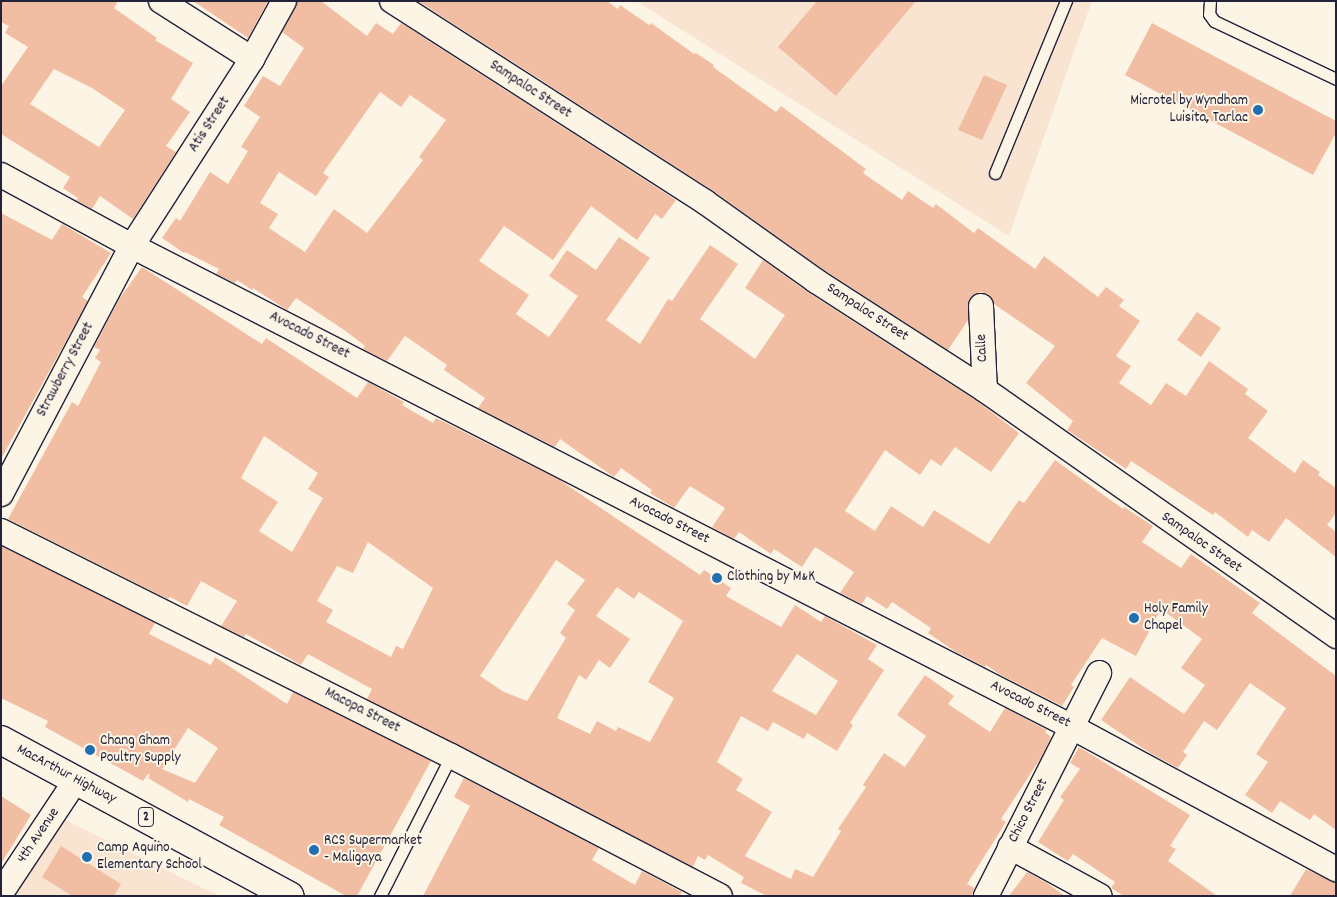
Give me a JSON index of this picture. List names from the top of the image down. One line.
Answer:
{"streets":{"highway":["MacArthur Highway","2"],"street":["Sampaloc Street","Atis Street","Avocado Street","Calle","Strawberry Street","Macopa Street","Chico Street","4th Avenue"]},"crossings":[["Sampaloc Street","Calle"],["Atis Street","Avocado Street"],["Atis Street","Strawberry Street"],["Avocado Street","Strawberry Street"],["Avocado Street","Chico Street"],["MacArthur Highway","4th Avenue"]],"places":["Microtel by Wyndham Luisita, Tarlac","Clothing by M&K","Holy Family Chapel","Chang Gham Poultry Supply","RCS Supermarket - Maligaya","Camp Aquino Elementary School"]}
